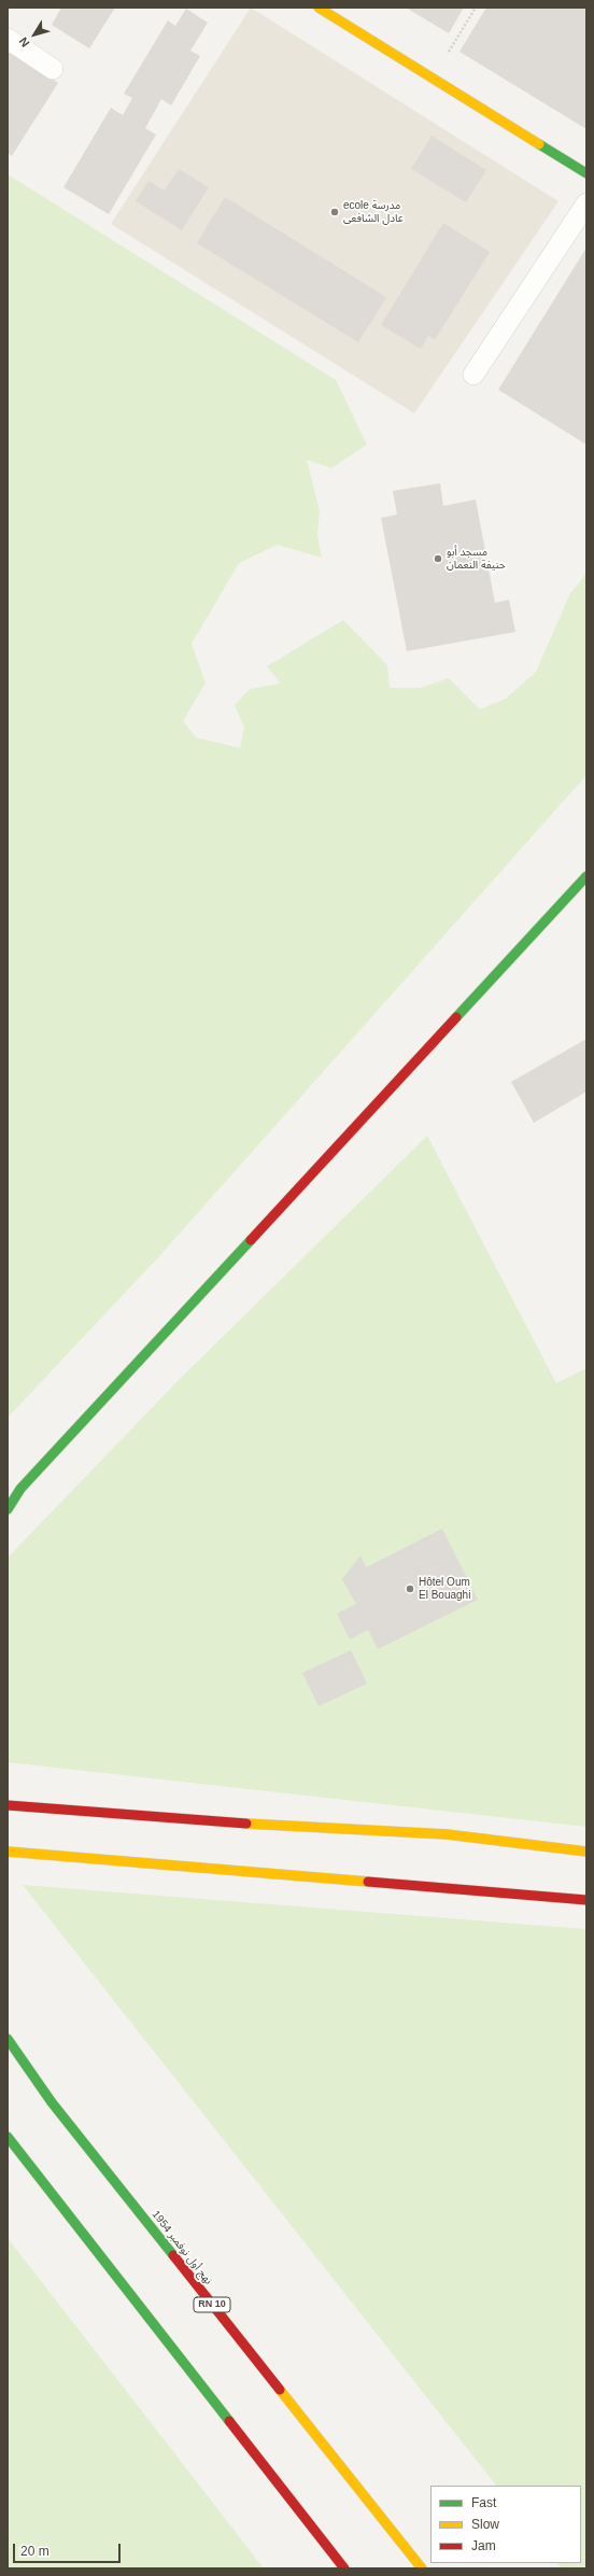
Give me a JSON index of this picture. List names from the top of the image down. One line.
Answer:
{"streets":{"main road":["نهج أول نوفمبر 1954","RN 10"]},"places":["ecole مدرسة عادل الشافعى","مسجد أبو حنيفة النعمان","Hôtel Oum El Bouaghi"],"legend":["Fast","Slow","Jam"],"scale_bar":"20 m","north":"bottom left"}
